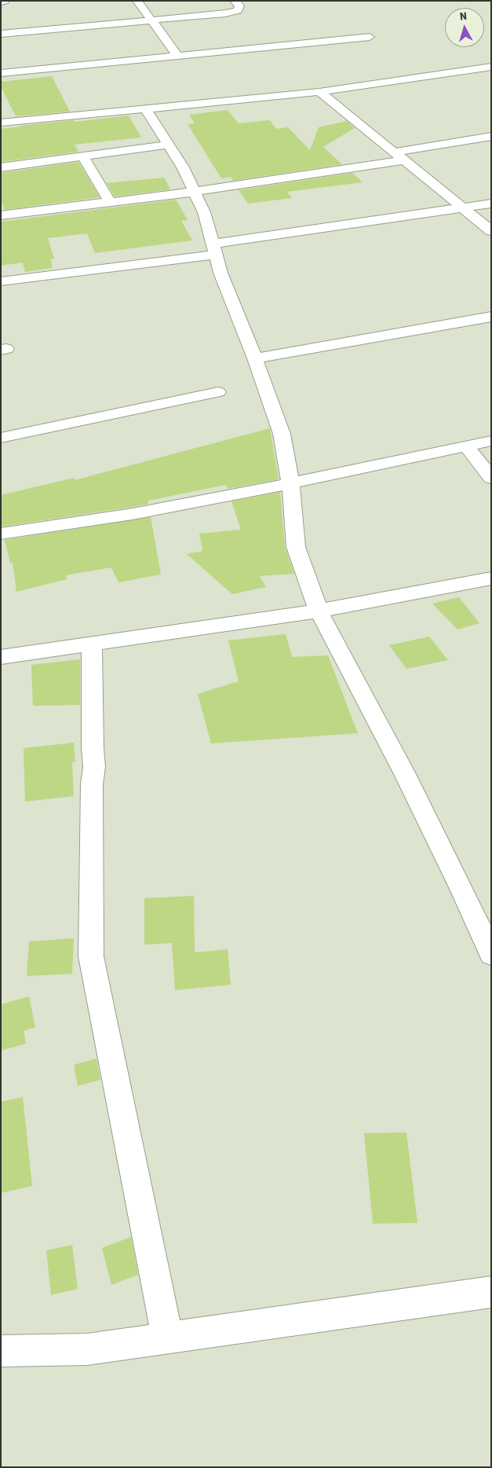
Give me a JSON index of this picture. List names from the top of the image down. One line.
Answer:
{"north":"top"}
